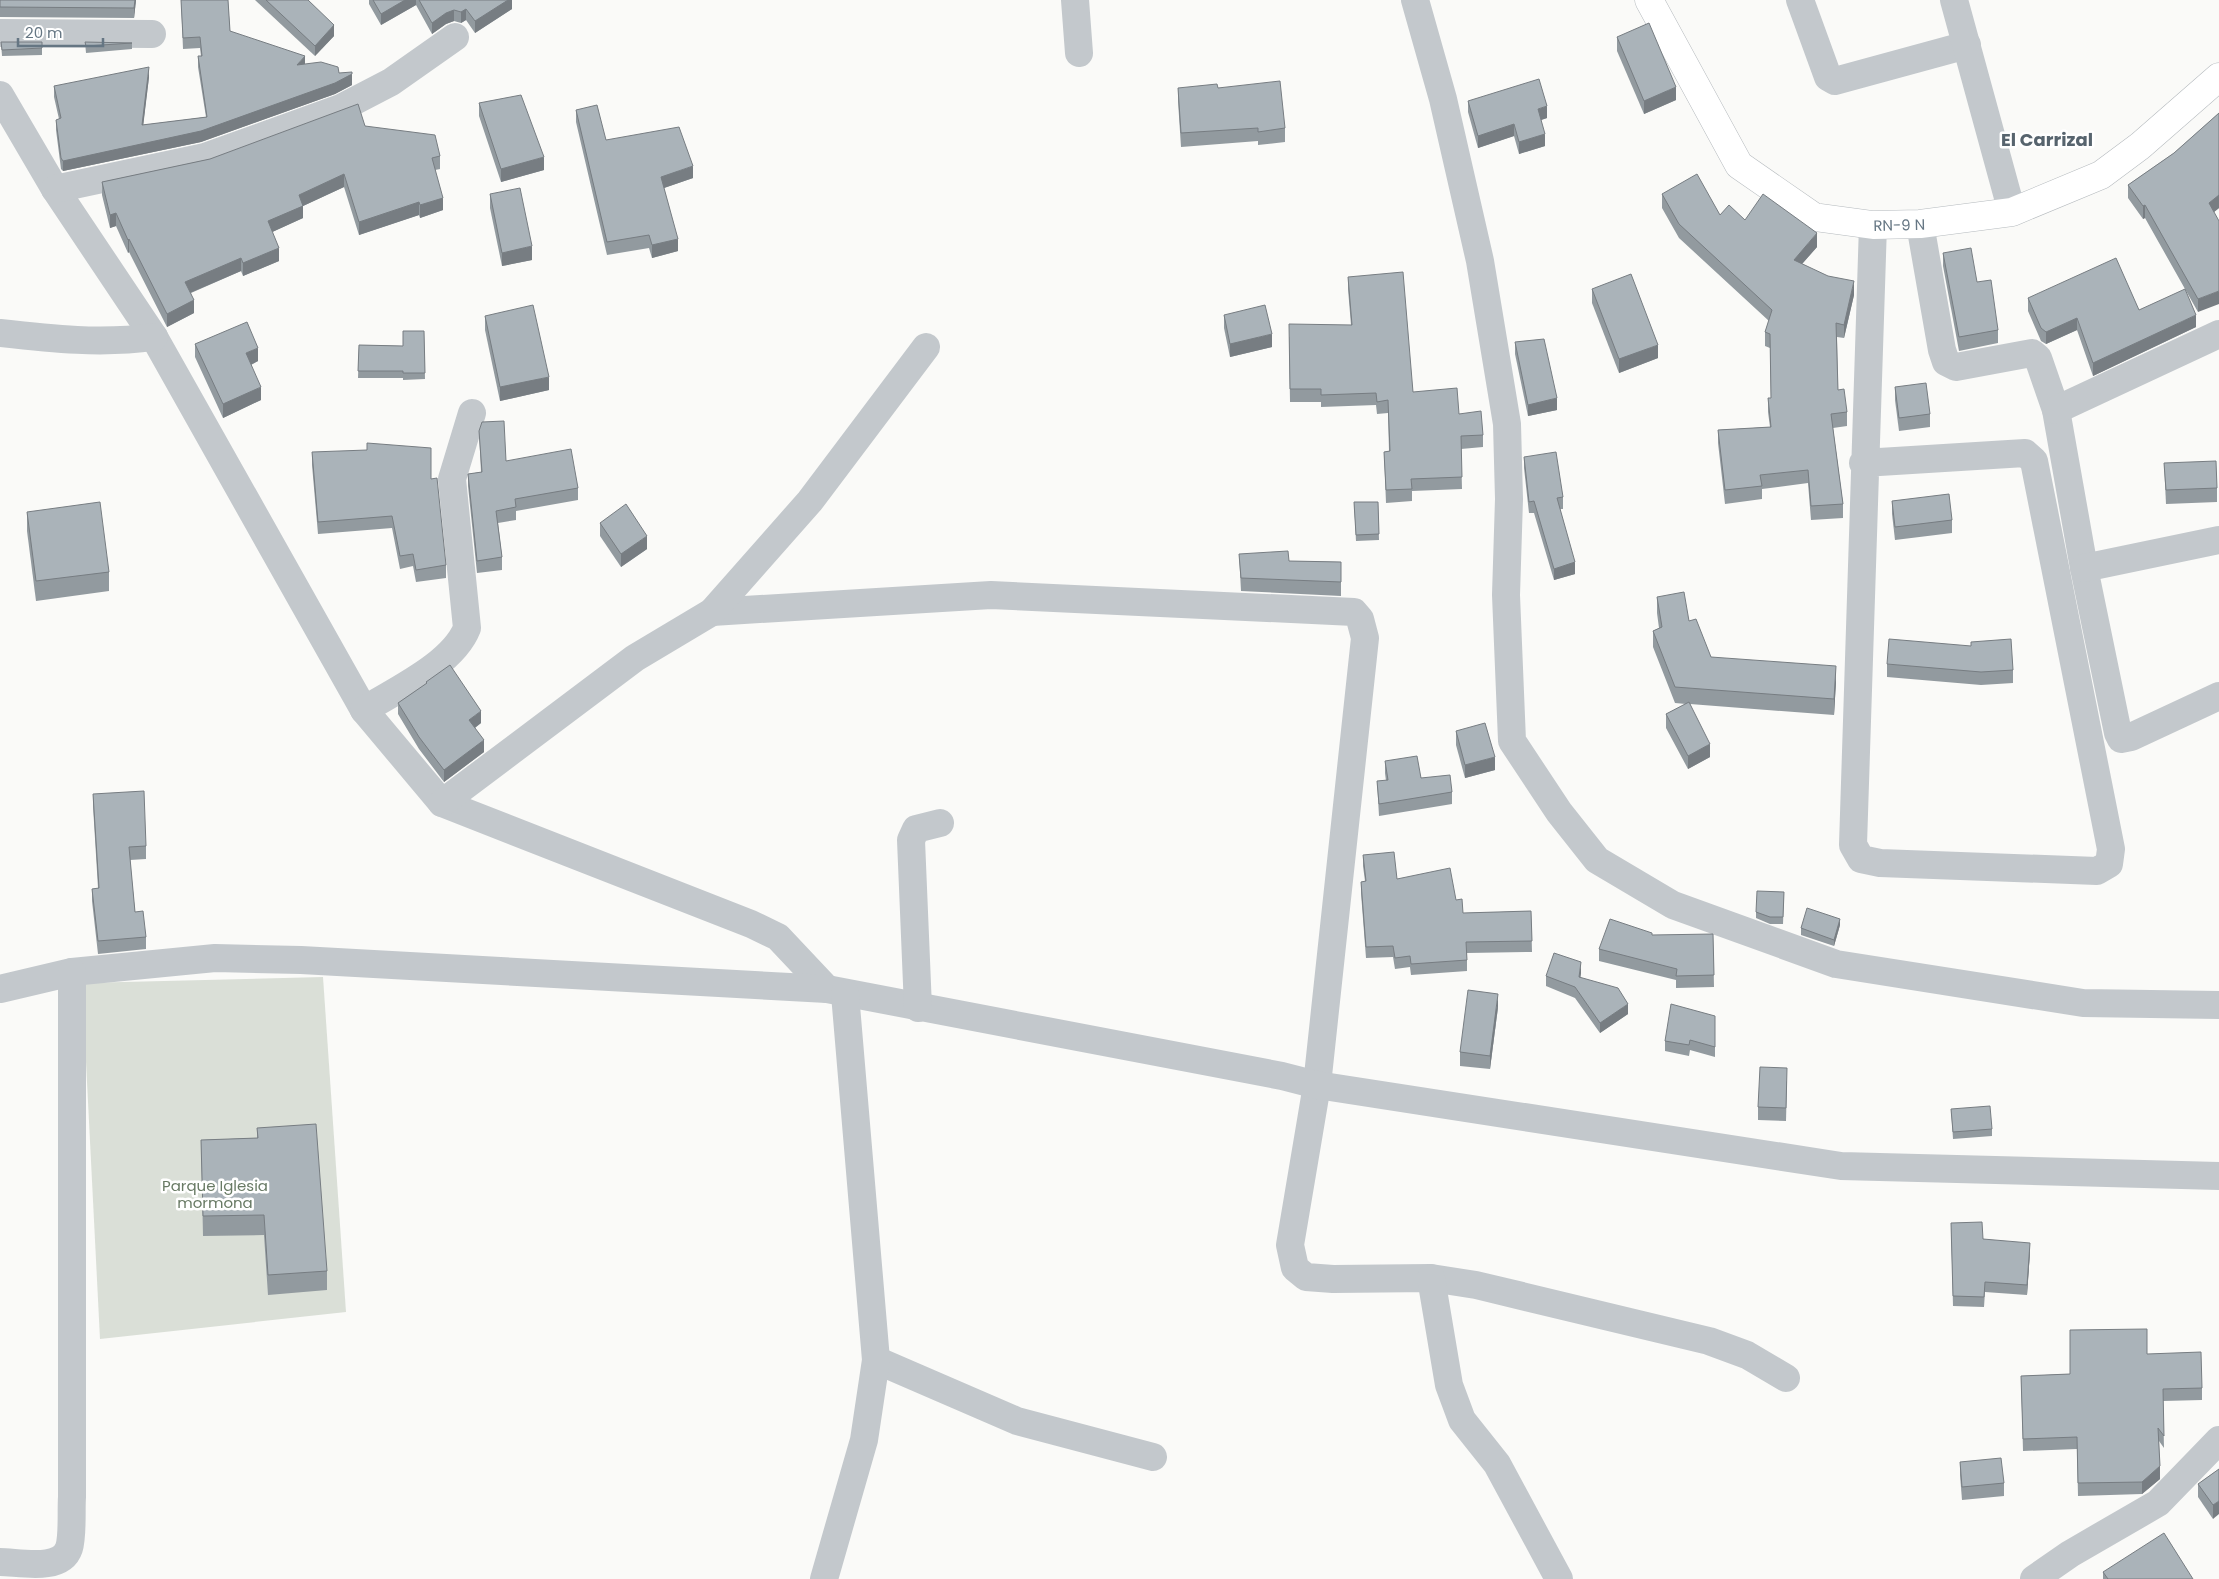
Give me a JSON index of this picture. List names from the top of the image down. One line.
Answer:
{"streets":{"main road":["RN-9 N"]},"districts":["El Carrizal"],"parks":["Parque Iglesia mormona"],"scale_bar":"20 m"}
